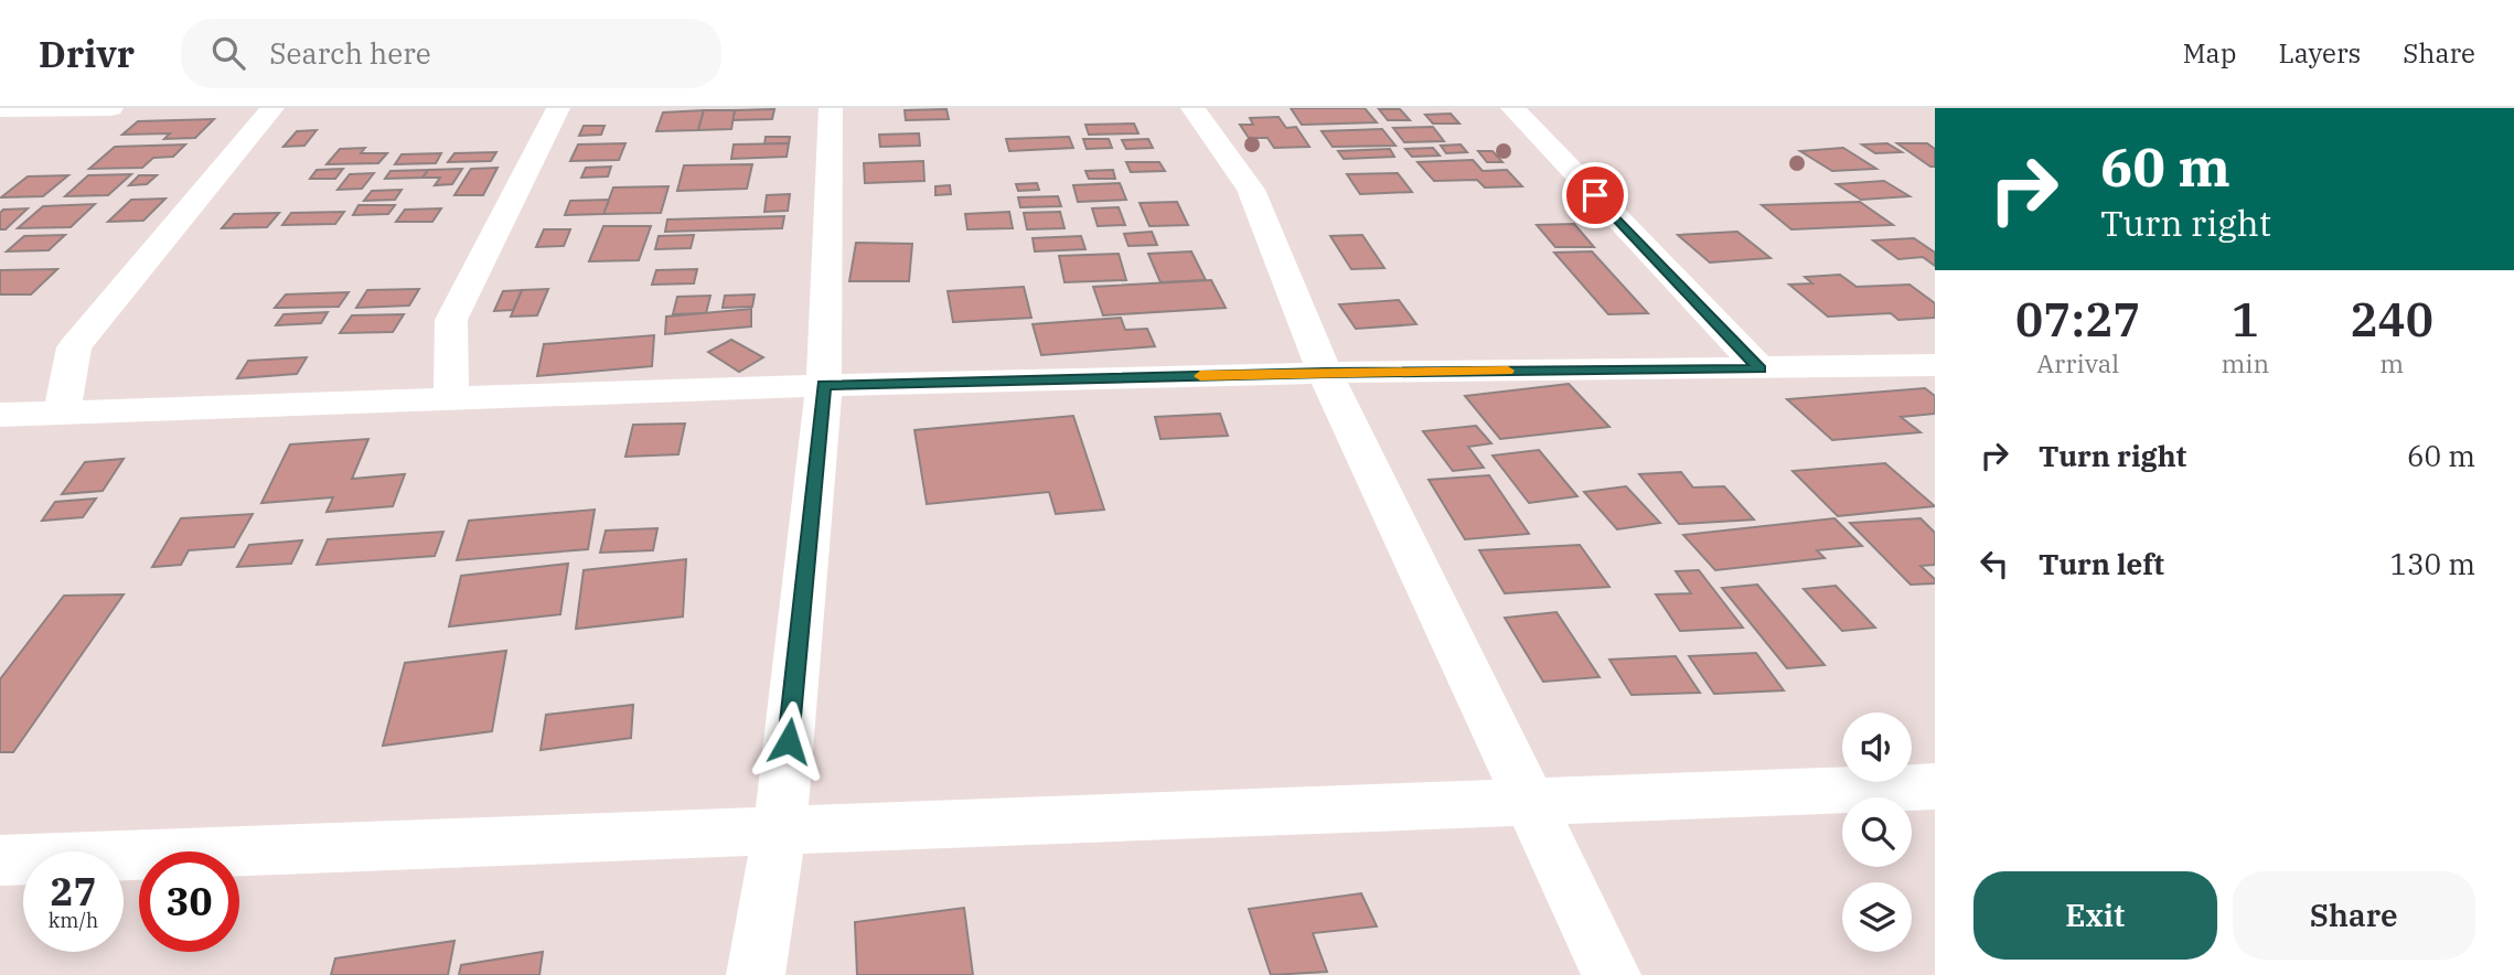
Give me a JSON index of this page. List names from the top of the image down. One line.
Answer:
{"page":{"header":"Drivr","search":"Search here","nav":["Map","Layers","Share"],"turn":["60 m","Turn right"],"eta":["07:27","Arrival","1","min","240","m"],"list":[{"name":"Turn right","value":"60 m"},{"name":"Turn left","value":"130 m"}],"speed":"27 km/h","limit":"30","buttons":["Exit","Share"]}}
